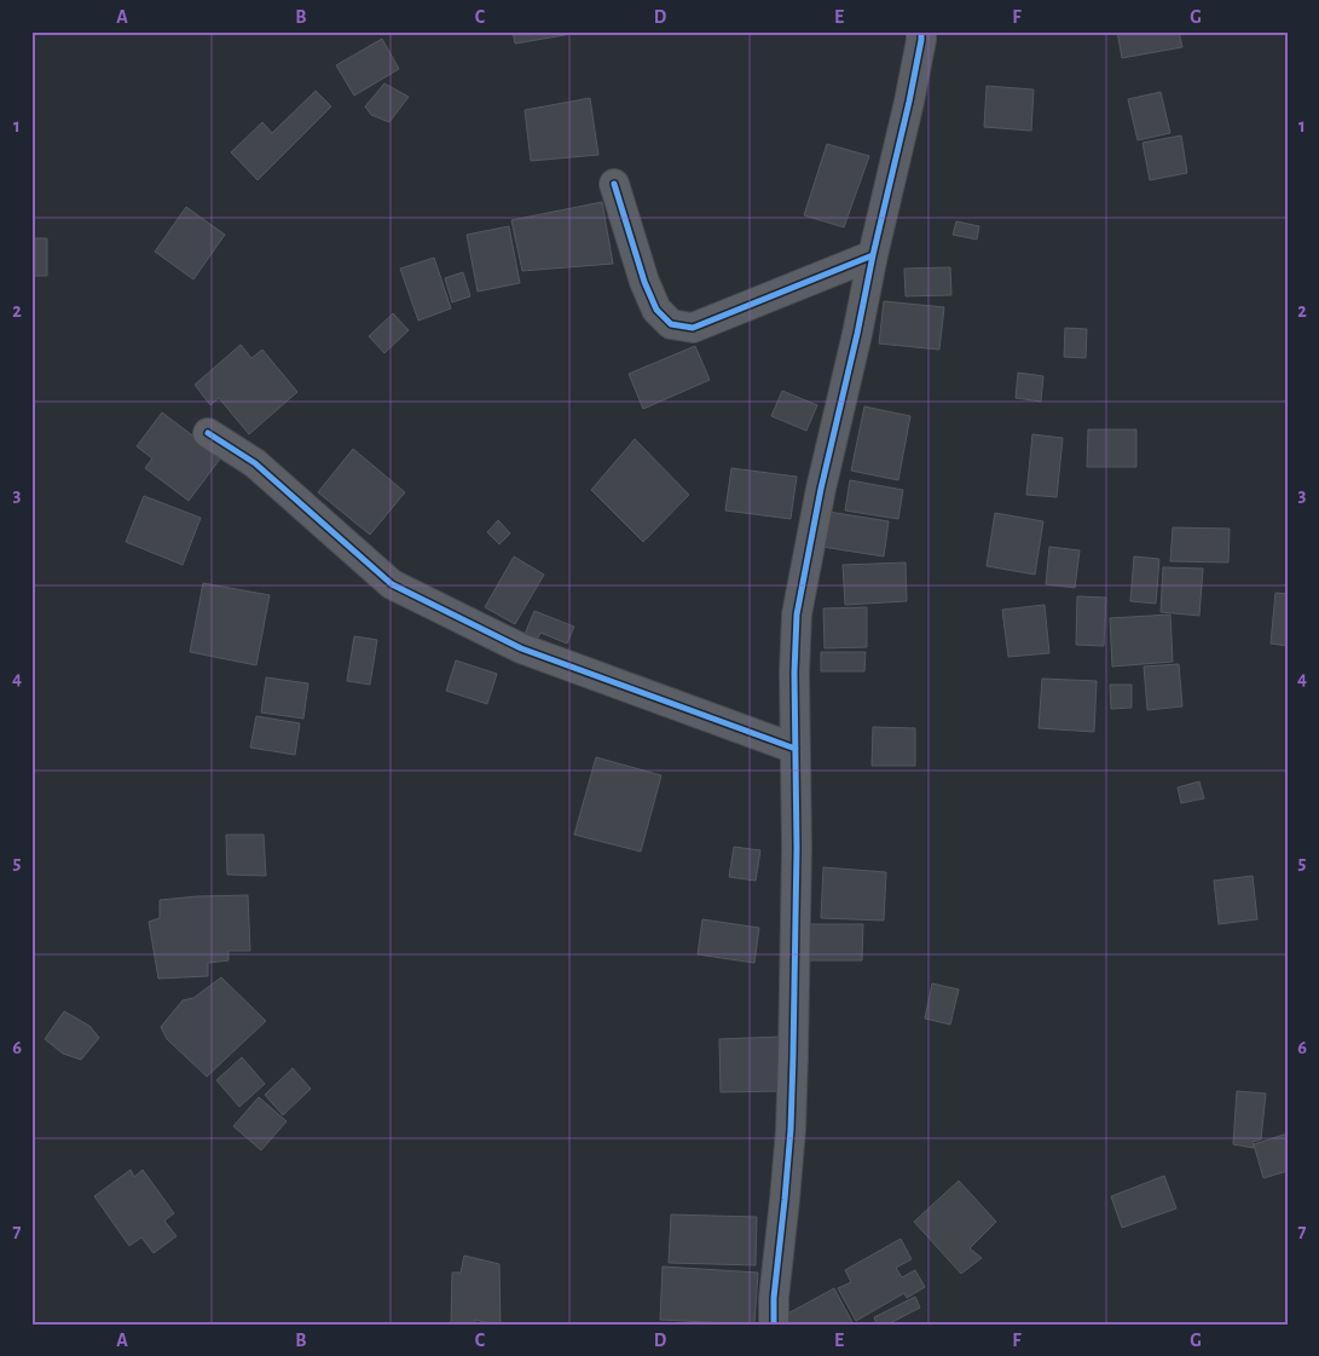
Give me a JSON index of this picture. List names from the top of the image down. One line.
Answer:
{"grid":{"columns":["A","B","C","D","E","F","G"],"rows":["1","2","3","4","5","6","7"]}}
